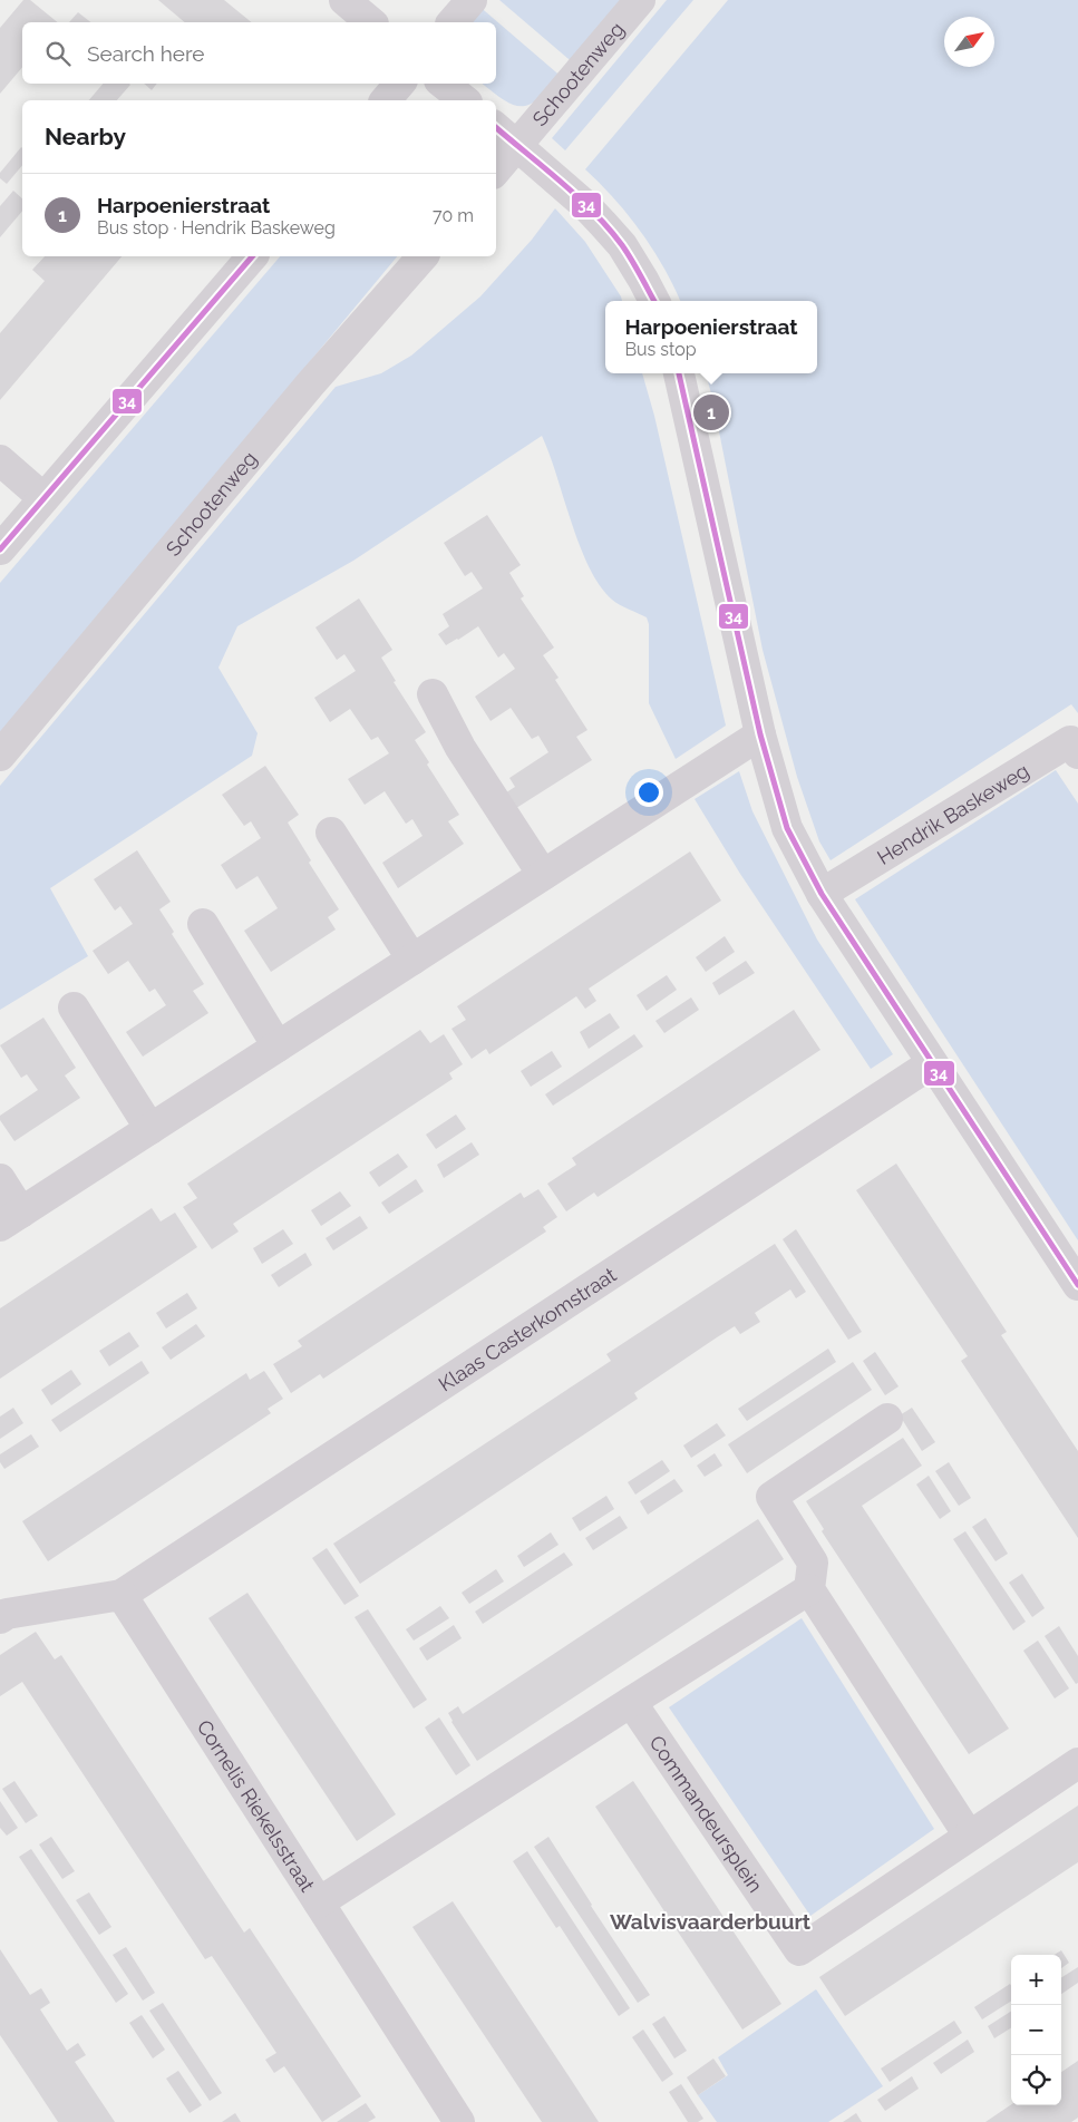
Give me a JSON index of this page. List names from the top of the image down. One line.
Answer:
{"streets":{"street":["Schootenweg","Hendrik Baskeweg","Klaas Casterkomstraat","Cornelis Riekelsstraat","Commandeursplein"]},"crossings":[["Klaas Casterkomstraat","Cornelis Riekelsstraat"]],"districts":["Walvisvaarderbuurt"],"lines":["transit line 34"],"north":"top right","page":{"search":"Search here","heading":"Nearby","list":[{"mark":"1","name":"Harpoenierstraat","note":"Bus stop · Hendrik Baskeweg","value":"70 m"}],"popup":["Harpoenierstraat","Bus stop"],"pins":"1","map_buttons":["+","−"]}}
